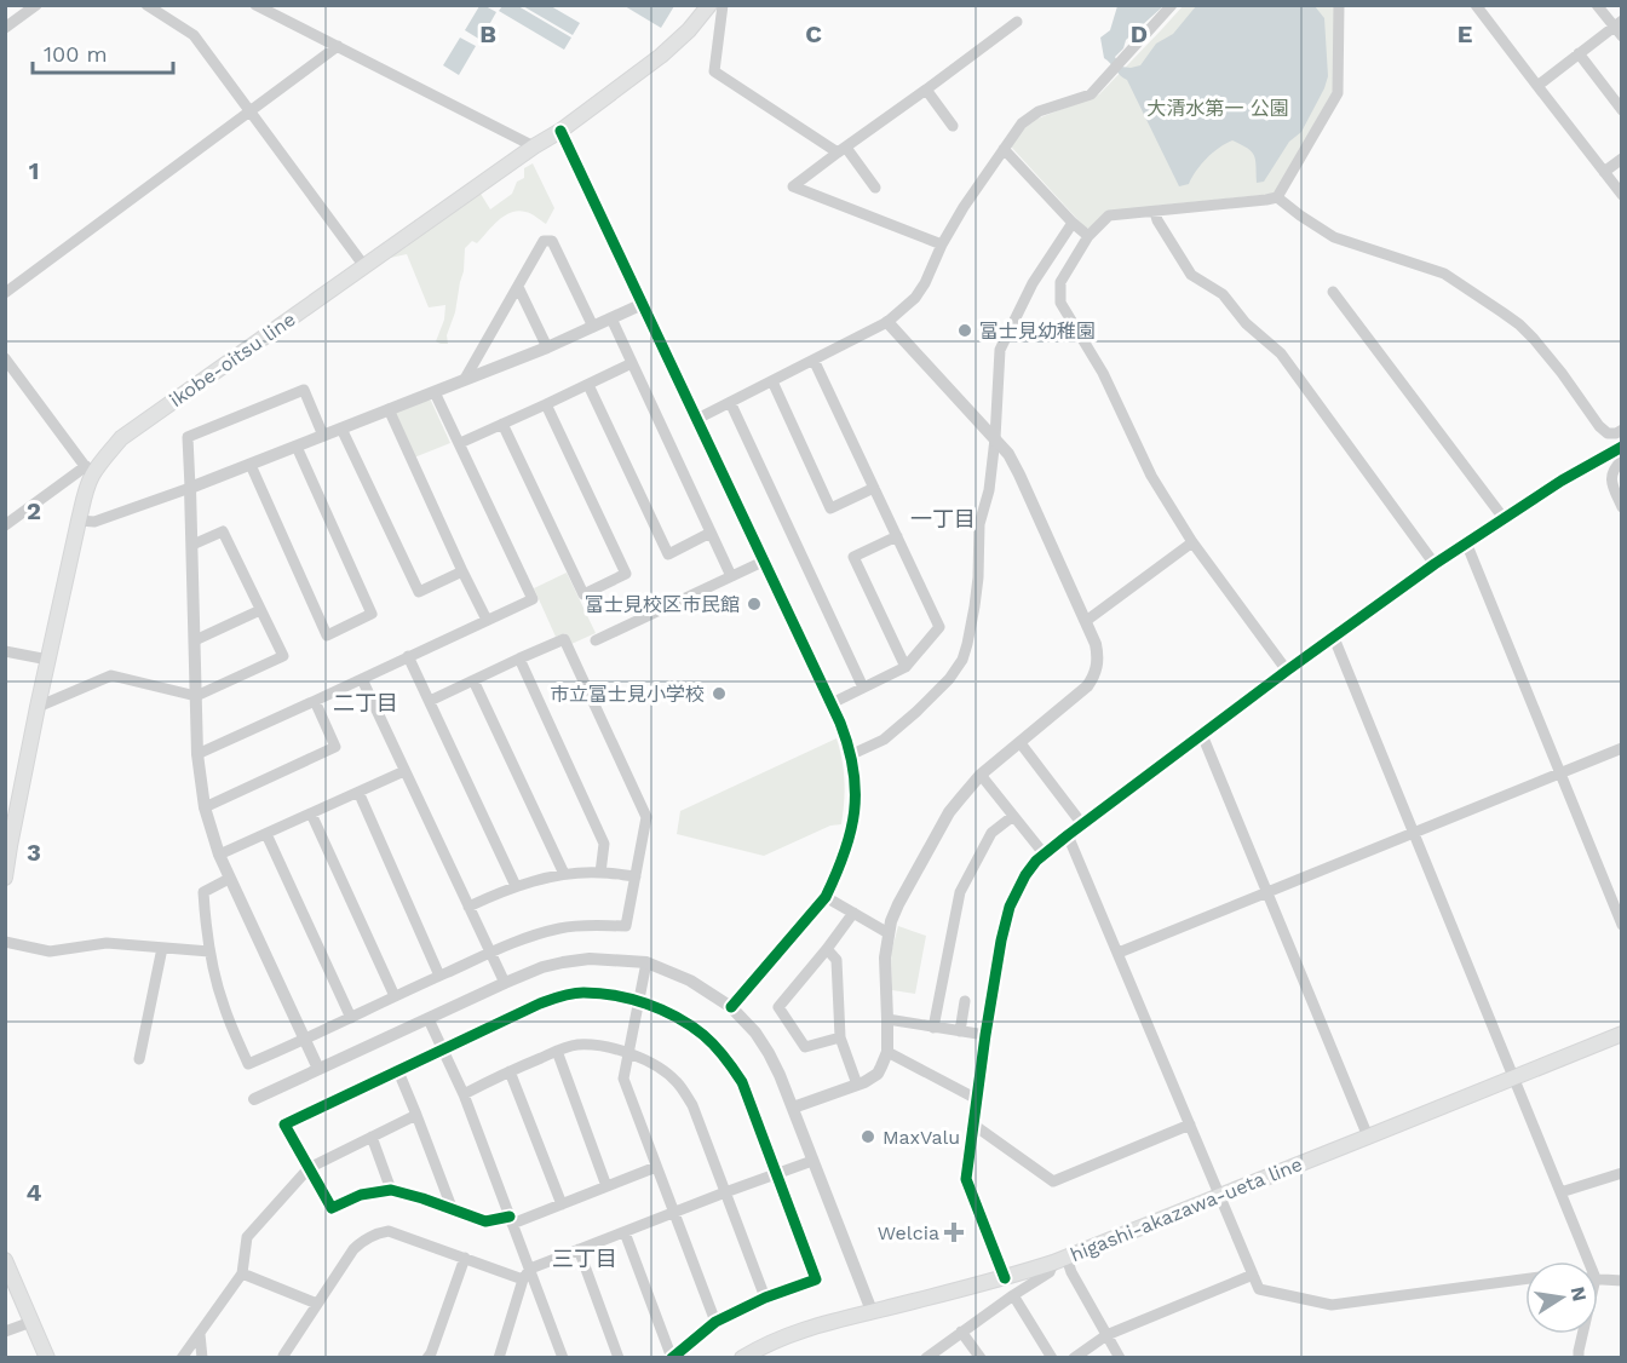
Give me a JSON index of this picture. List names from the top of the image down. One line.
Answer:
{"streets":{"main road":["ikobe-oitsu line","higashi-akazawa-ueta line"]},"districts":["一丁目","二丁目","三丁目"],"parks":["大清水第一 公園"],"places":{"other":["富士見幼稚園","富士見校区市民館","市立富士見小学校","MaxValu"],"health":["Welcia"]},"scale_bar":"100 m","north":"right","grid":{"columns":["B","C","D","E"],"rows":["1","2","3","4"]}}
